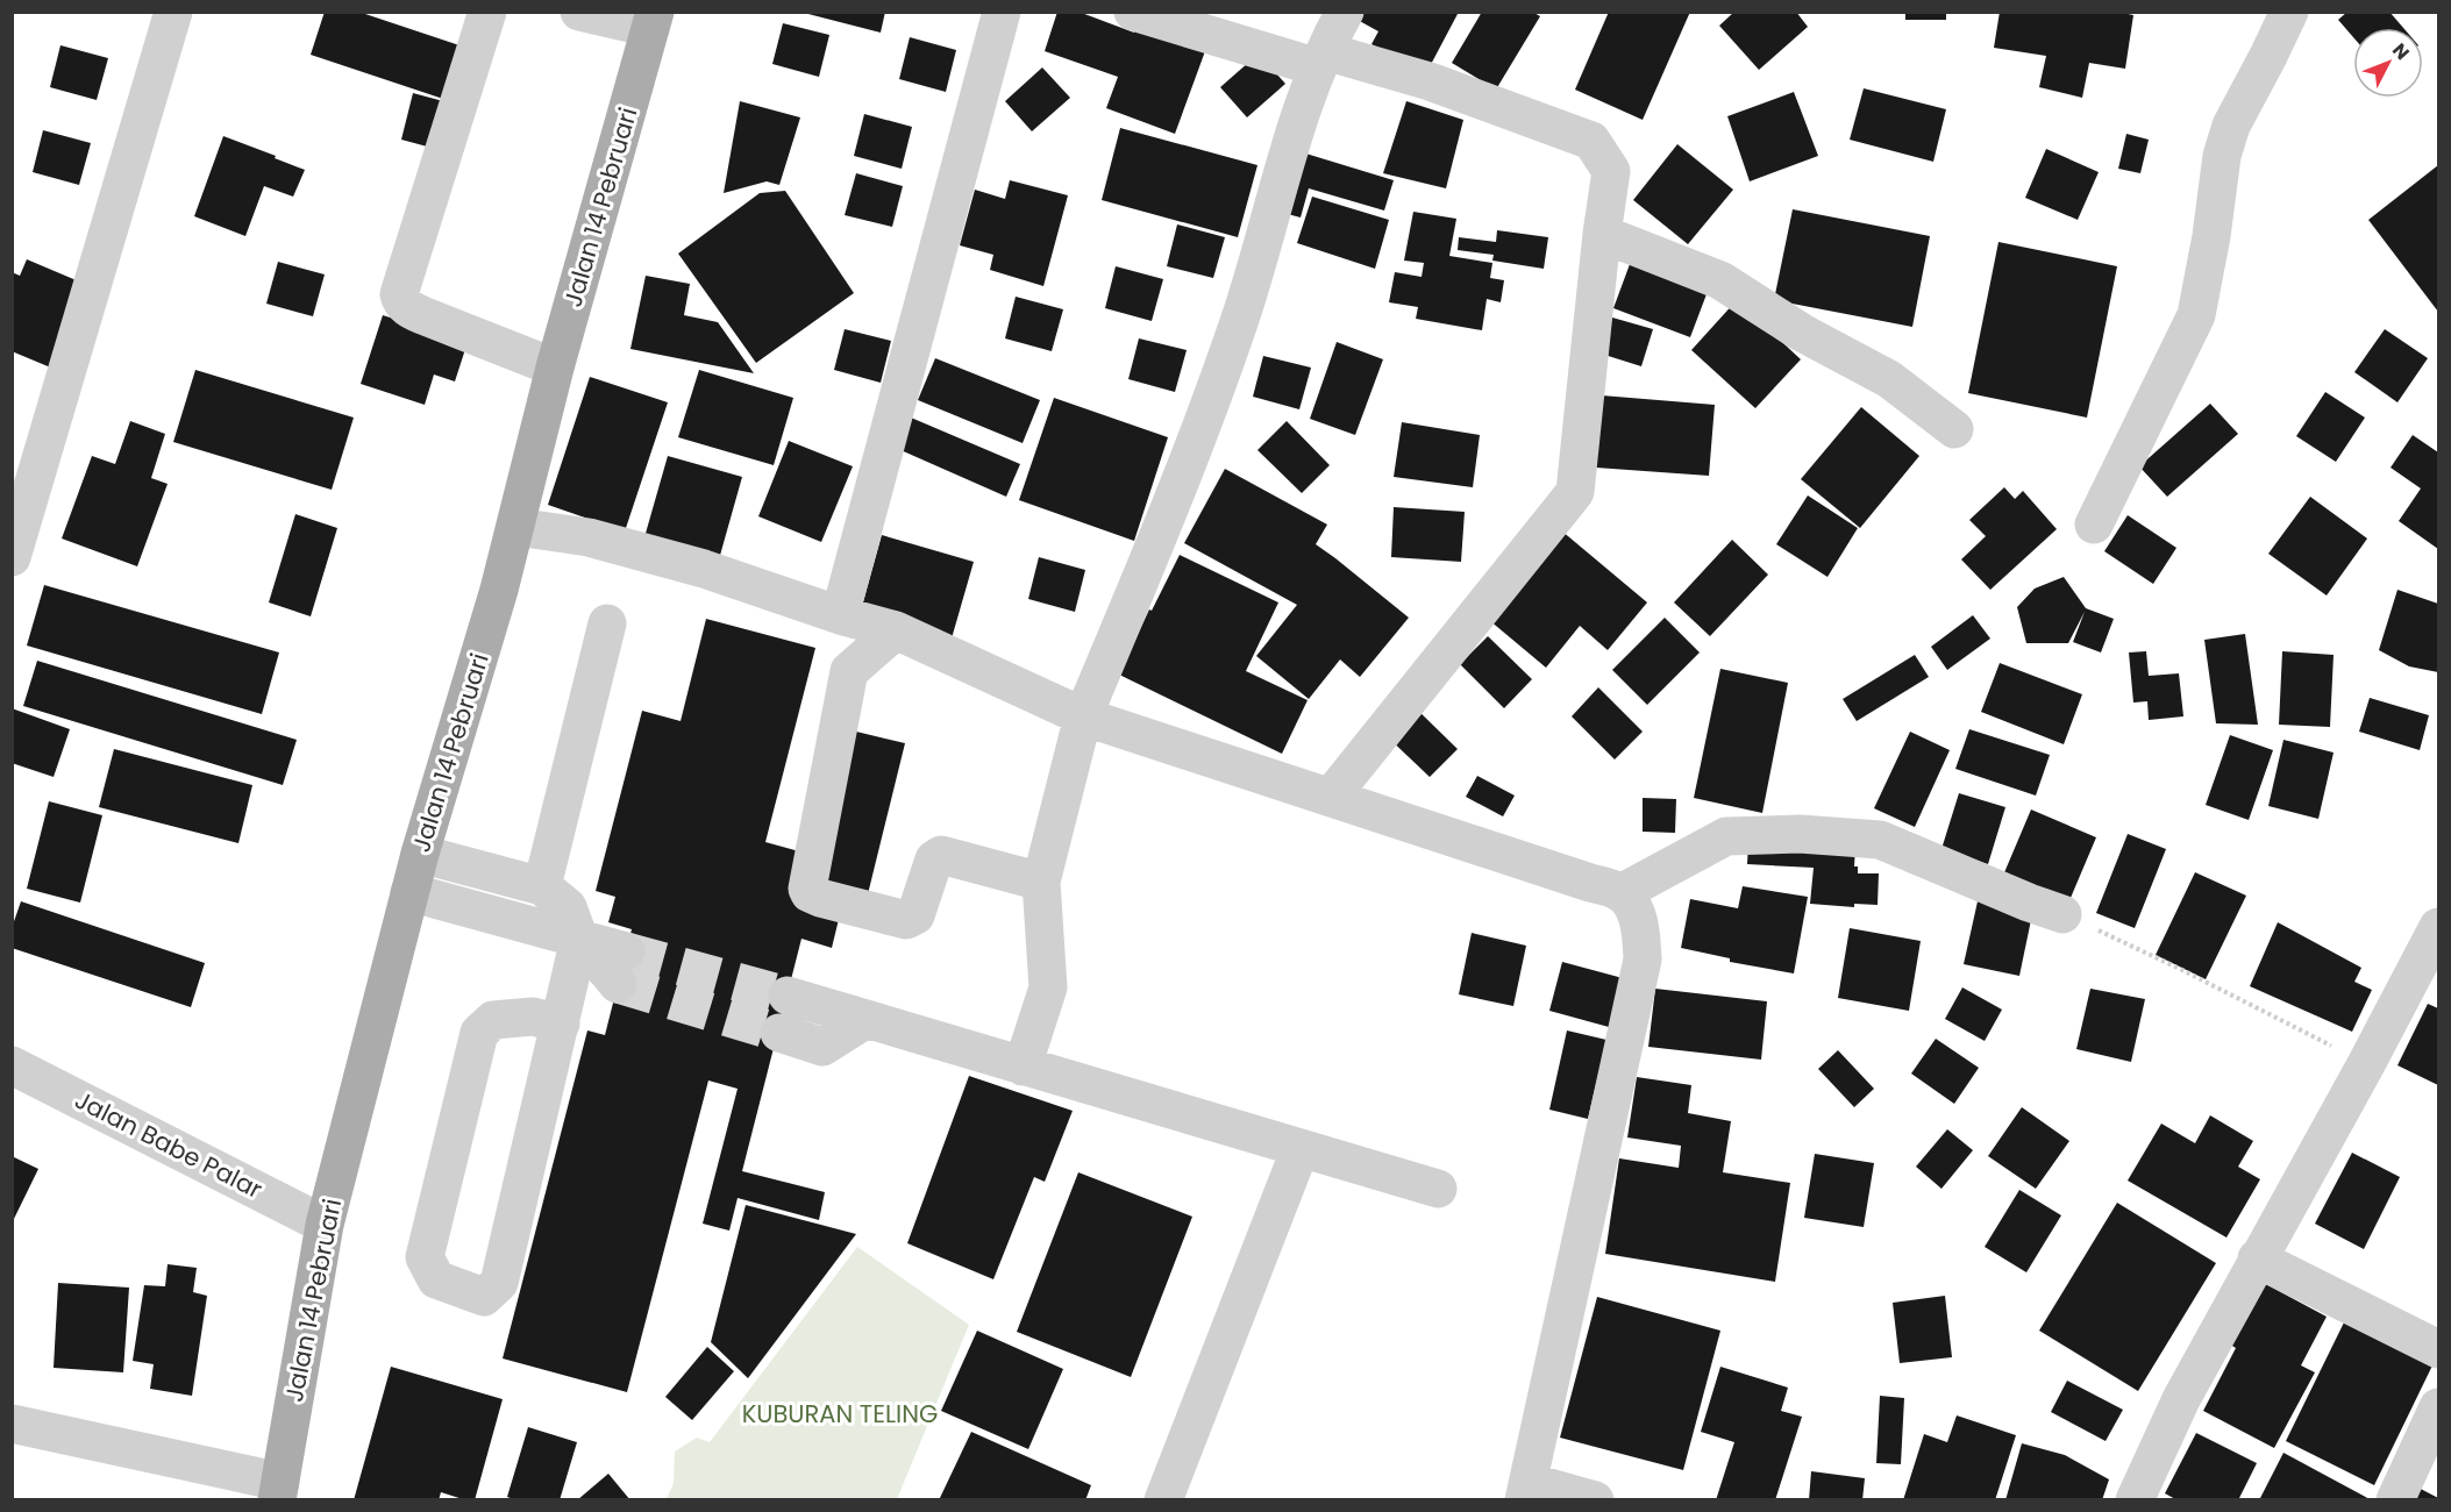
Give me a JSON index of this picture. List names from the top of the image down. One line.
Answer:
{"streets":{"main road":["Jalan 14 Pebruari"],"street":["Jalan Babe Palar"]},"crossings":[["Jalan 14 Pebruari","Jalan Babe Palar"]],"parks":["KUBURAN TELING"],"north":"top right"}
